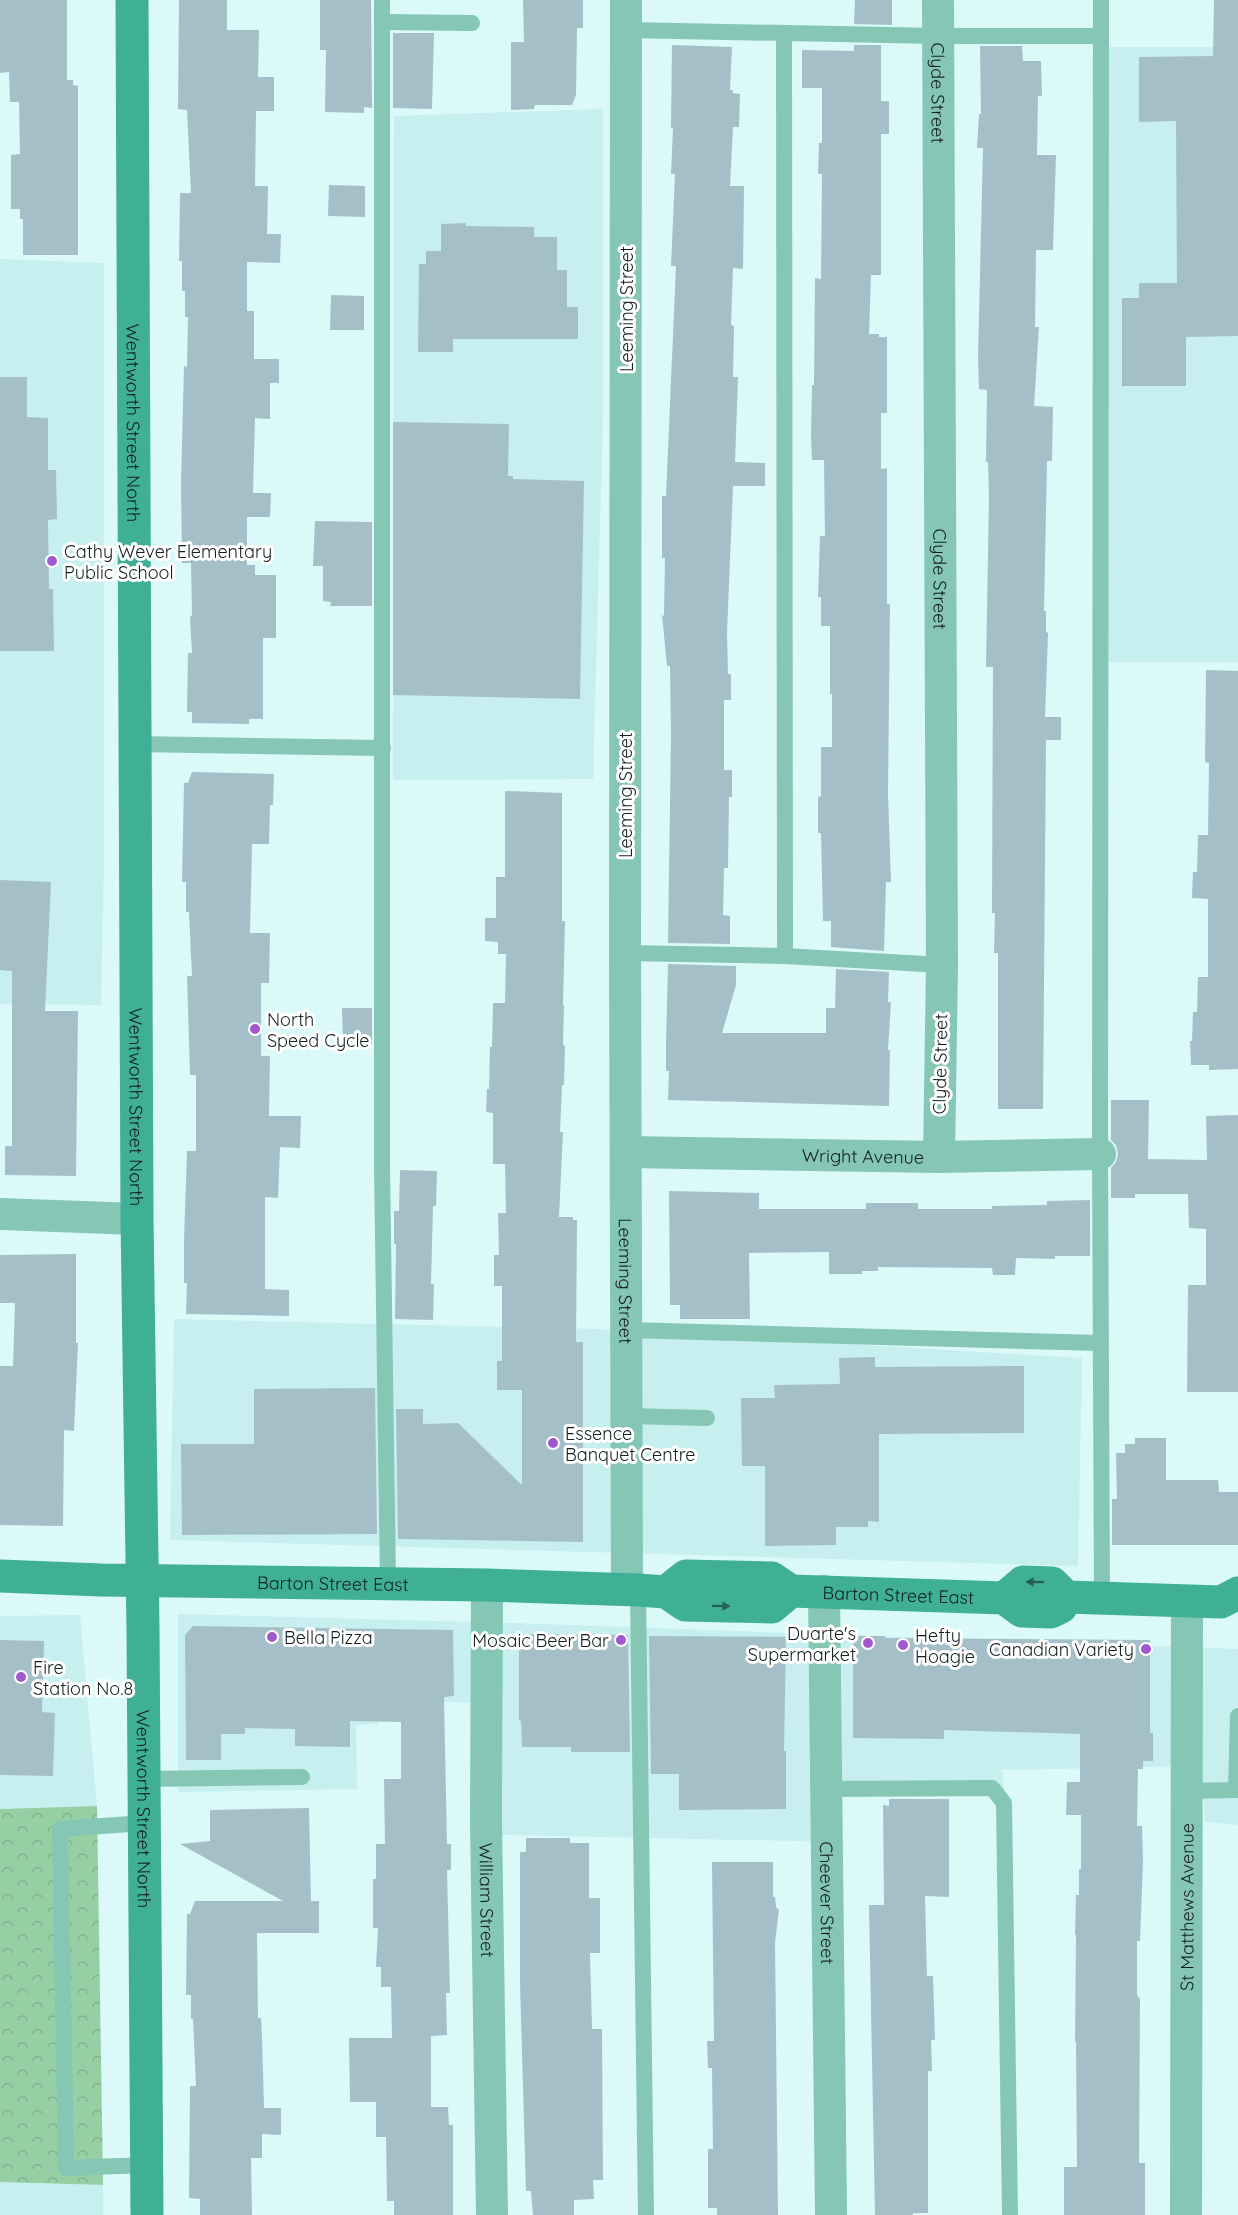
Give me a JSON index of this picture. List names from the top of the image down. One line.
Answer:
{"streets":{"main road":["Wentworth Street North","Barton Street East"],"street":["Clyde Street","Leeming Street","Wright Avenue","William Street","Cheever Street","St Matthews Avenue"]},"crossings":[["Clyde Street","Wright Avenue"],["Leeming Street","Wright Avenue"],["Leeming Street","Barton Street East"],["Wentworth Street North","Barton Street East"],["Barton Street East","William Street"],["Barton Street East","Cheever Street"],["Barton Street East","St Matthews Avenue"]],"places":["Cathy Wever Elementary Public School","North Speed Cycle","Essence Banquet Centre","Bella Pizza","Mosaic Beer Bar","Duarte's Supermarket","Hefty Hoagie","Canadian Variety","Fire Station No.8"]}
